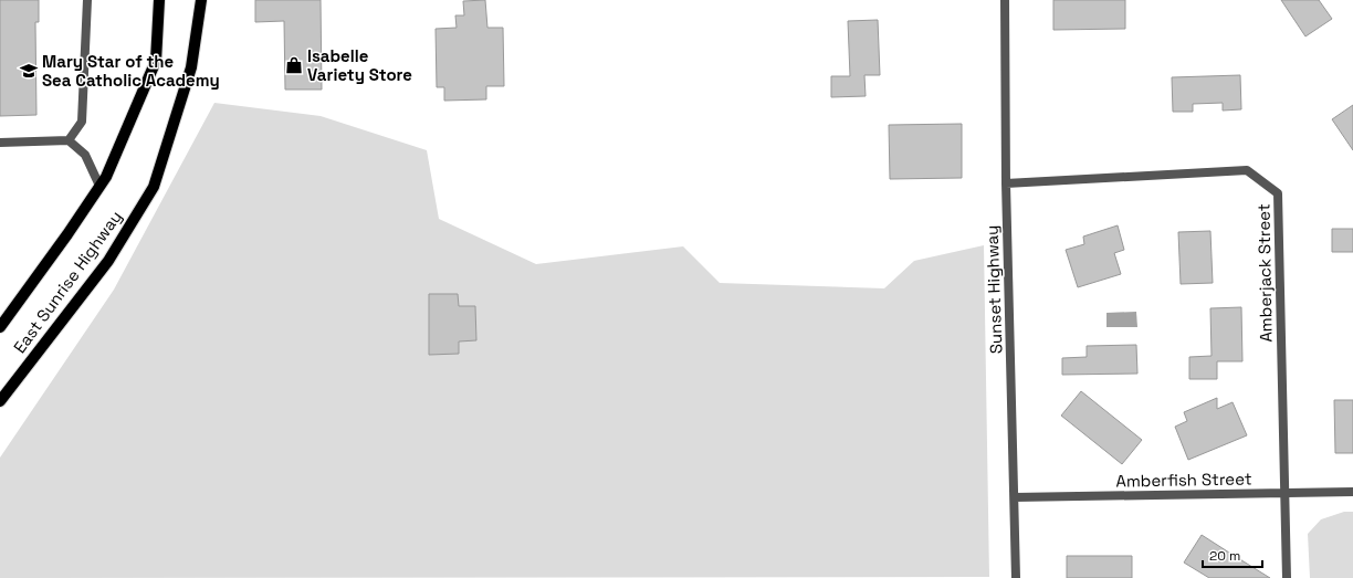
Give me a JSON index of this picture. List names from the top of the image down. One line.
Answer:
{"streets":{"main road":["East Sunrise Highway"],"street":["Amberjack Street","Sunset Highway","Amberfish Street"]},"crossings":[["Amberjack Street","Sunset Highway"],["Amberjack Street","Amberfish Street"],["Sunset Highway","Amberfish Street"]],"places":{"shop":["Isabelle Variety Store"],"school or university":["Mary Star of the Sea Catholic Academy"]},"scale_bar":"20 m"}
